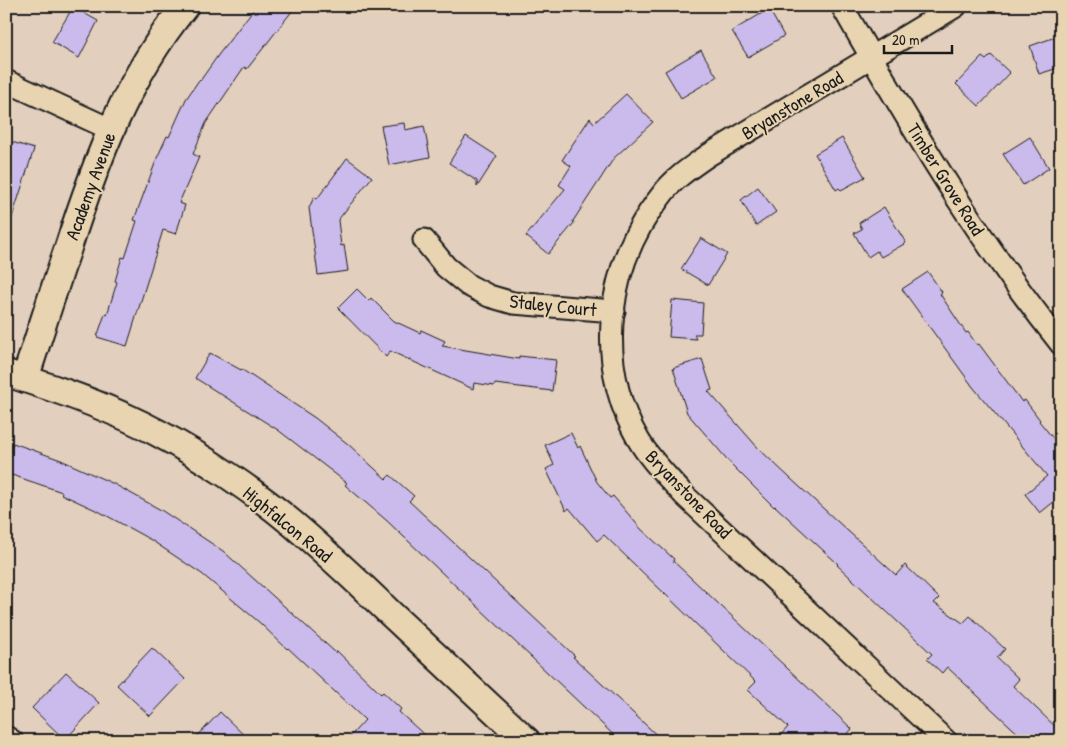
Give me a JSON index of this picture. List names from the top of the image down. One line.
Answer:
{"streets":{"street":["Bryanstone Road","Timber Grove Road","Academy Avenue","Staley Court","Highfalcon Road"]},"crossings":[["Bryanstone Road","Timber Grove Road"],["Bryanstone Road","Staley Court"],["Academy Avenue","Highfalcon Road"]],"scale_bar":"20 m"}
